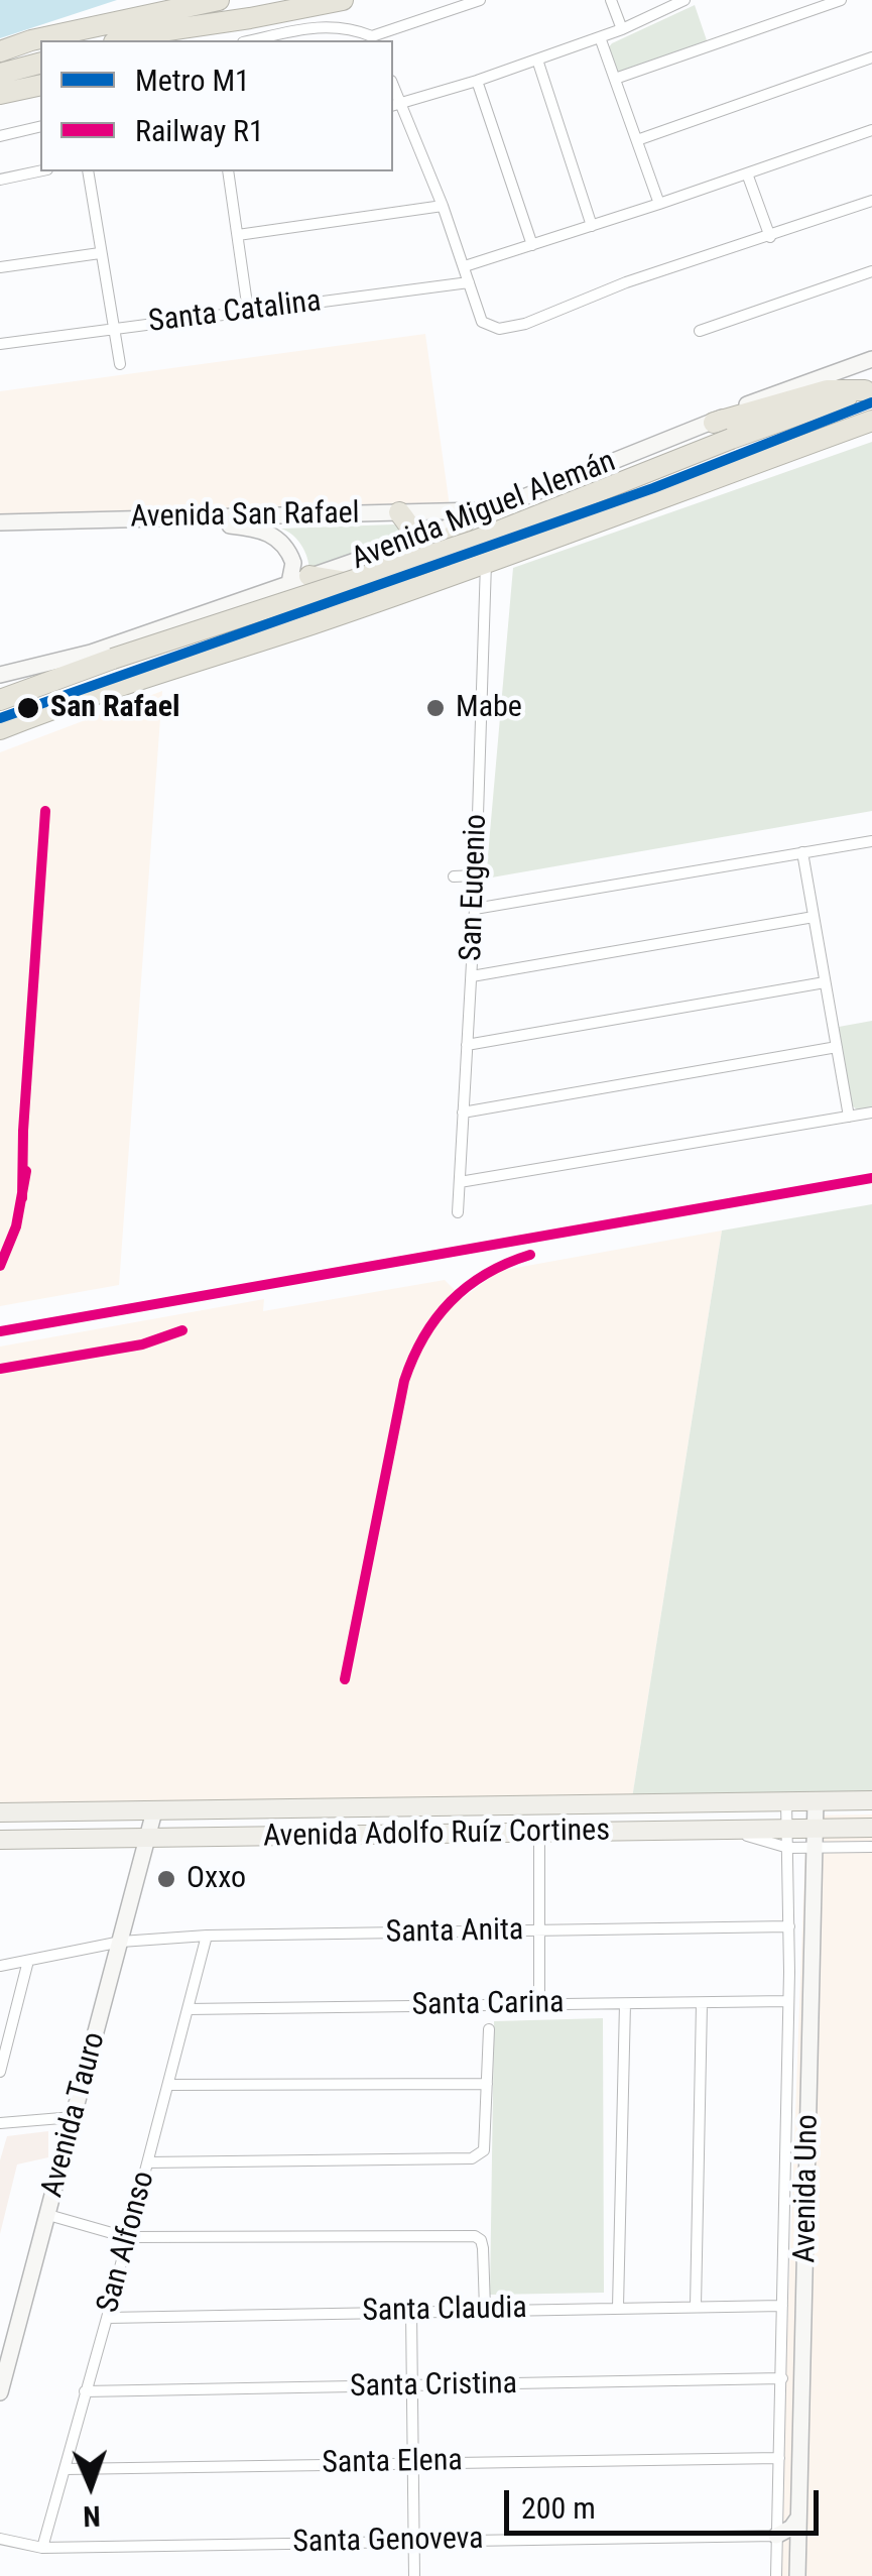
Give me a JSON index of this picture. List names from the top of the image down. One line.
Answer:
{"streets":{"highway":["Avenida Miguel Alemán"],"main road":["Avenida Adolfo Ruíz Cortines"],"street":["Santa Catalina","Avenida San Rafael","San Eugenio","Santa Anita","Santa Carina","Avenida Tauro","Avenida Uno","San Alfonso","Santa Claudia","Santa Cristina","Santa Elena","Santa Genoveva"]},"crossings":[["Avenida Miguel Alemán","Avenida San Rafael"],["Avenida Miguel Alemán","San Eugenio"],["Avenida Adolfo Ruíz Cortines","Avenida Tauro"],["Avenida Adolfo Ruíz Cortines","Avenida Uno"],["Santa Anita","Avenida Tauro"],["Santa Anita","Avenida Uno"],["Santa Anita","San Alfonso"],["Santa Carina","Avenida Uno"],["Santa Carina","San Alfonso"],["Avenida Uno","Santa Claudia"],["Avenida Uno","Santa Cristina"],["Avenida Uno","Santa Elena"],["Avenida Uno","Santa Genoveva"],["San Alfonso","Santa Claudia"],["San Alfonso","Santa Cristina"],["San Alfonso","Santa Elena"],["San Alfonso","Santa Genoveva"]],"places":["San Rafael","Mabe","Oxxo"],"lines":["metro line M1","rail line R1"],"legend":["Metro M1","Railway R1"],"scale_bar":"200 m","north":"bottom"}
